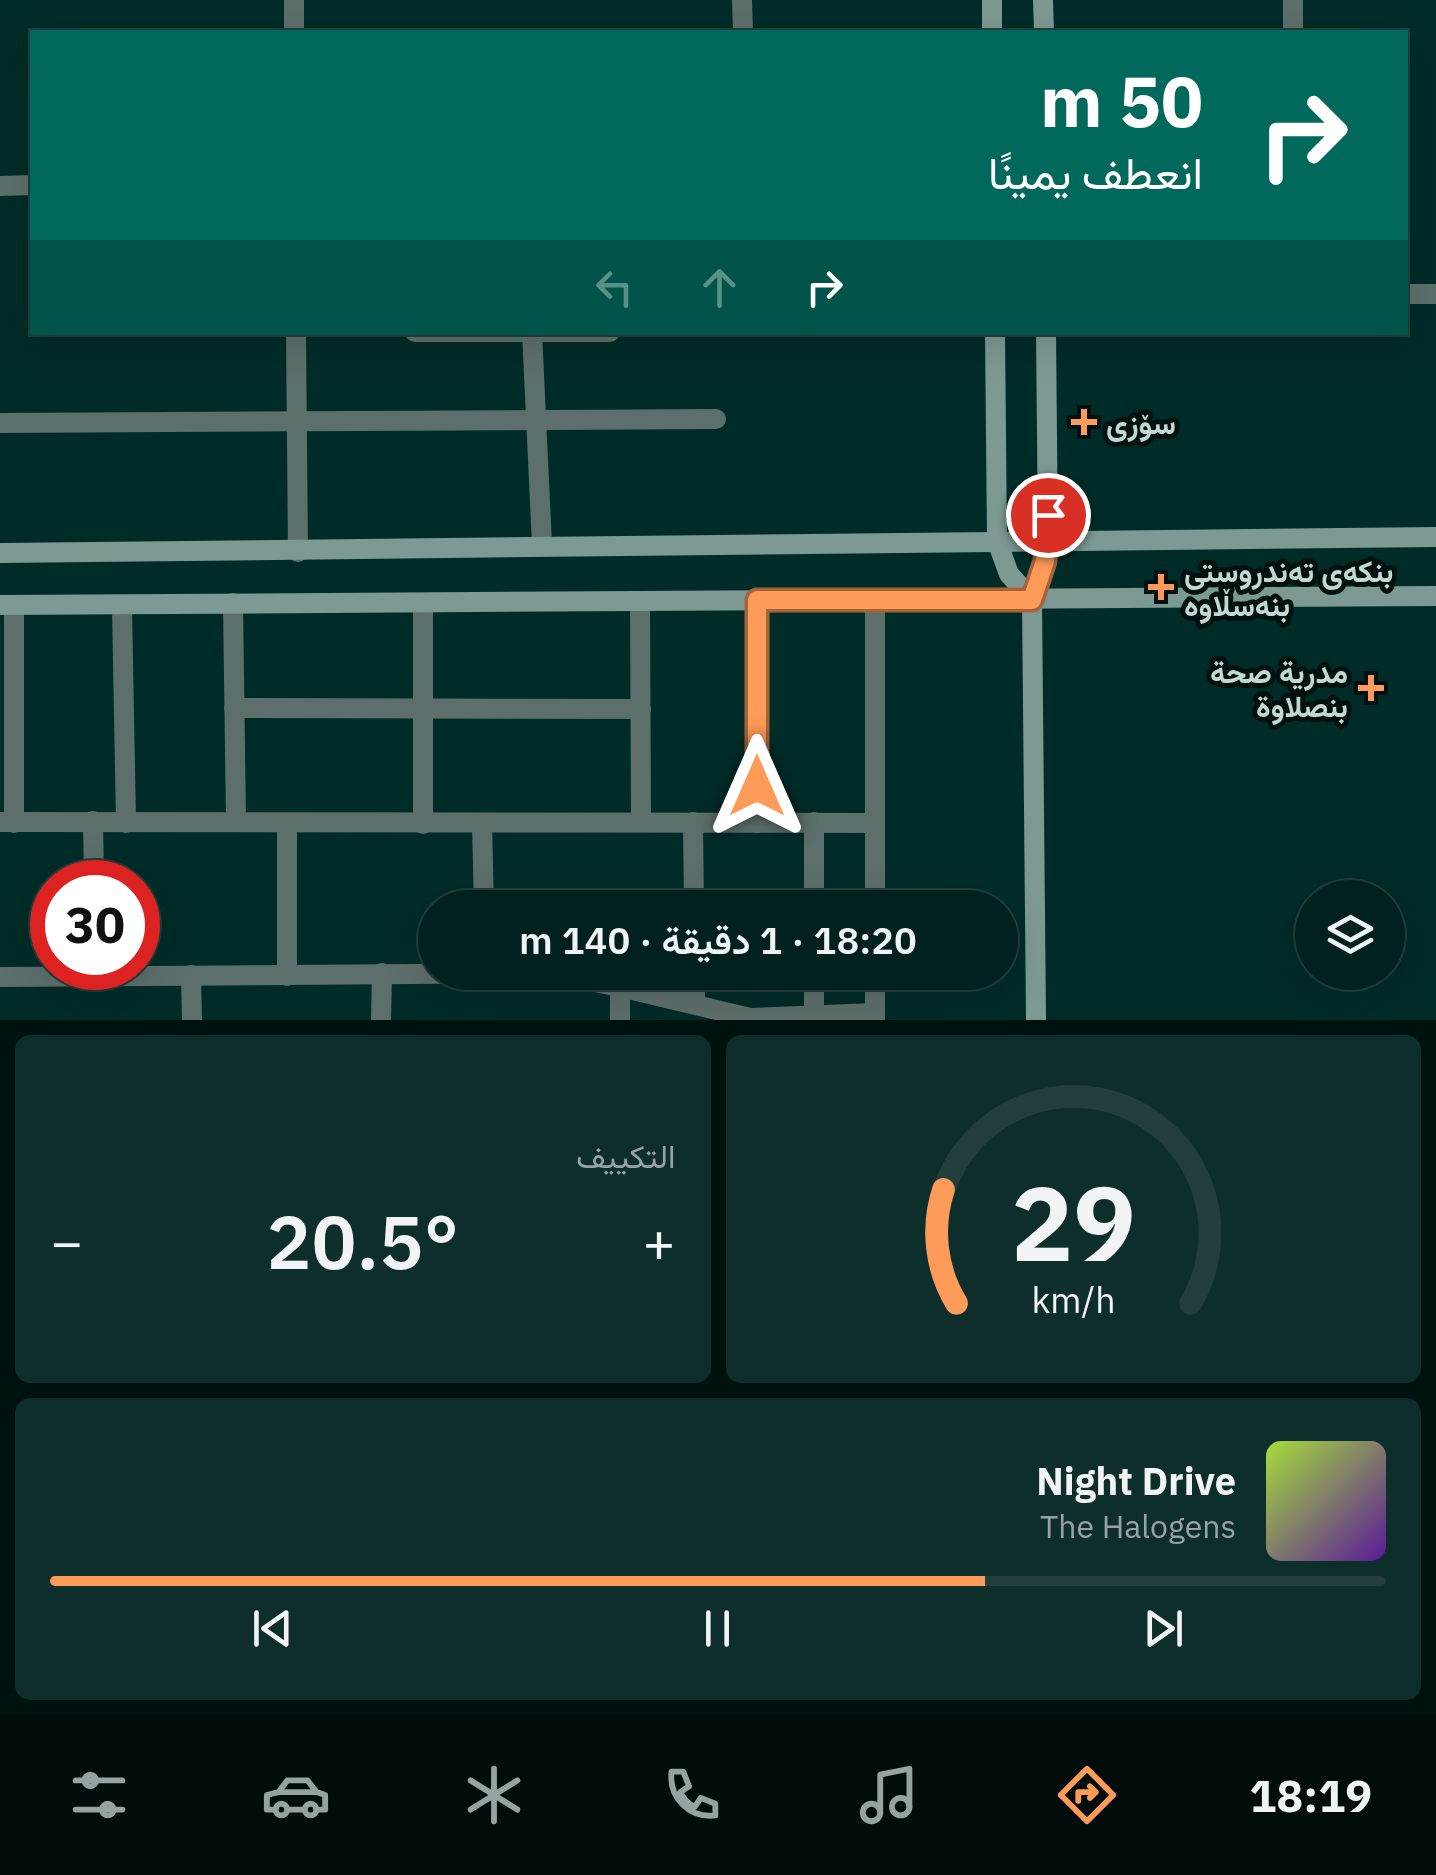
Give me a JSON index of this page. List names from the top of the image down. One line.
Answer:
{"places":{"health":["سۆزی","بنكەی تەندروستی بنەسڵاوە","مدرية صحة بنصلاوة"]},"page":{"turn":["50 m","انعطف يمينًا"],"limit":"30","trip":"18:20 · 1 دقيقة · 140 m","tile":"التكييف","heat":["−","20.5°","+"],"song":["Night Drive","The Halogens"],"tabs":"18:19","gauge":["29","km/h"]}}
